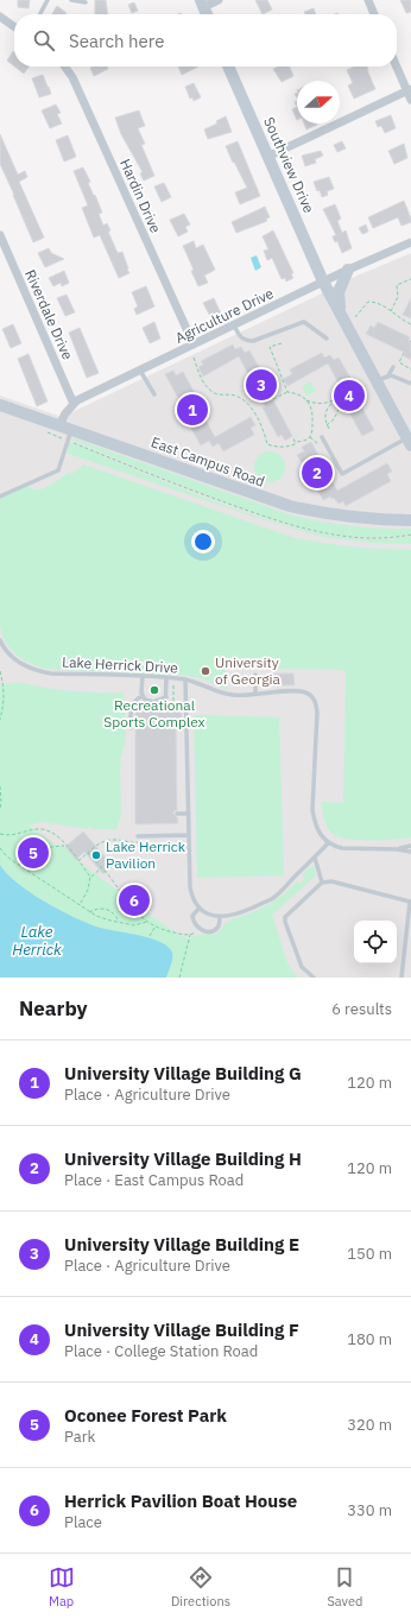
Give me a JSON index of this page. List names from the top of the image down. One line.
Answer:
{"streets":{"street":["Southview Drive","Hardin Drive","Riverdale Drive","Agriculture Drive","East Campus Road"],"lane":["Lake Herrick Drive"]},"crossings":[["Southview Drive","Agriculture Drive"],["Hardin Drive","Agriculture Drive"],["Riverdale Drive","Agriculture Drive"],["Agriculture Drive","East Campus Road"]],"water":["Lake Herrick"],"places":["University of Georgia","Recreational Sports Complex","Lake Herrick Pavilion"],"north":"right","page":{"search":"Search here","pins":["3","4","1","2","5","6"],"heading":["Nearby","6 results"],"list":[{"mark":"1","name":"University Village Building G","note":"Place · Agriculture Drive","value":"120 m"},{"mark":"2","name":"University Village Building H","note":"Place · East Campus Road","value":"120 m"},{"mark":"3","name":"University Village Building E","note":"Place · Agriculture Drive","value":"150 m"},{"mark":"4","name":"University Village Building F","note":"Place · College Station Road","value":"180 m"},{"mark":"5","name":"Oconee Forest Park","note":"Park","value":"320 m"},{"mark":"6","name":"Herrick Pavilion Boat House","note":"Place","value":"330 m"}],"nav":["Map","Directions","Saved"]}}
